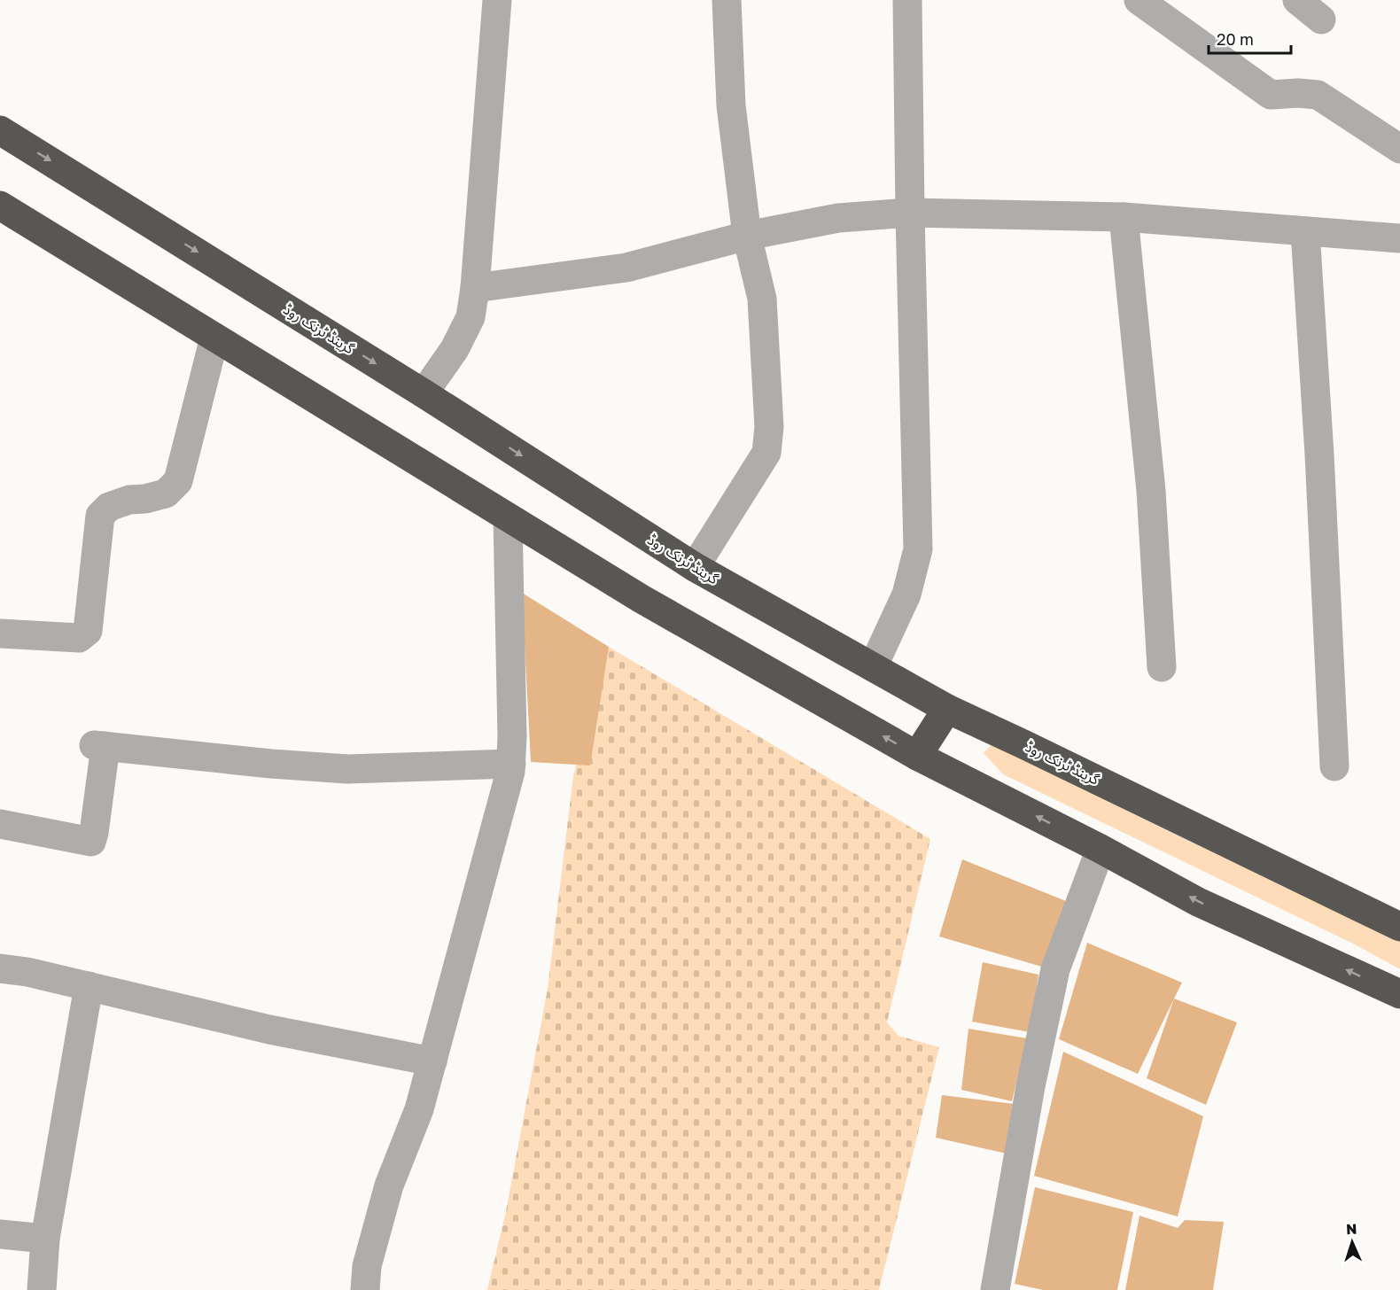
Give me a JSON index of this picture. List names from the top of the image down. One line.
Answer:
{"streets":{"highway":["گرینڈ ٹرنک روڈ"]},"scale_bar":"20 m","north":"top"}
